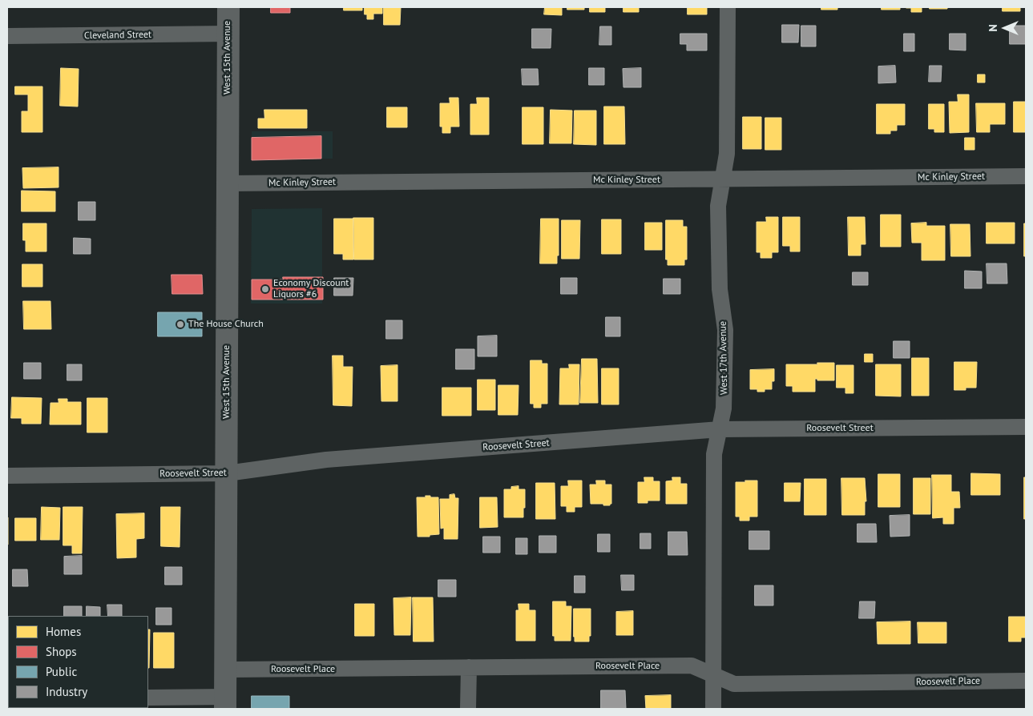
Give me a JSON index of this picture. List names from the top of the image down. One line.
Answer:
{"streets":{"main road":["West 15th Avenue"],"street":["Cleveland Street","Mc Kinley Street","West 17th Avenue","Roosevelt Street","Roosevelt Place"]},"crossings":[["Cleveland Street","West 15th Avenue"],["West 15th Avenue","Mc Kinley Street"],["West 15th Avenue","Roosevelt Street"],["West 15th Avenue","Roosevelt Place"],["Mc Kinley Street","West 17th Avenue"],["West 17th Avenue","Roosevelt Street"],["West 17th Avenue","Roosevelt Place"]],"places":["Economy Discount Liquors #6","The House Church"],"legend":["Homes","Shops","Public","Industry"],"north":"left"}
